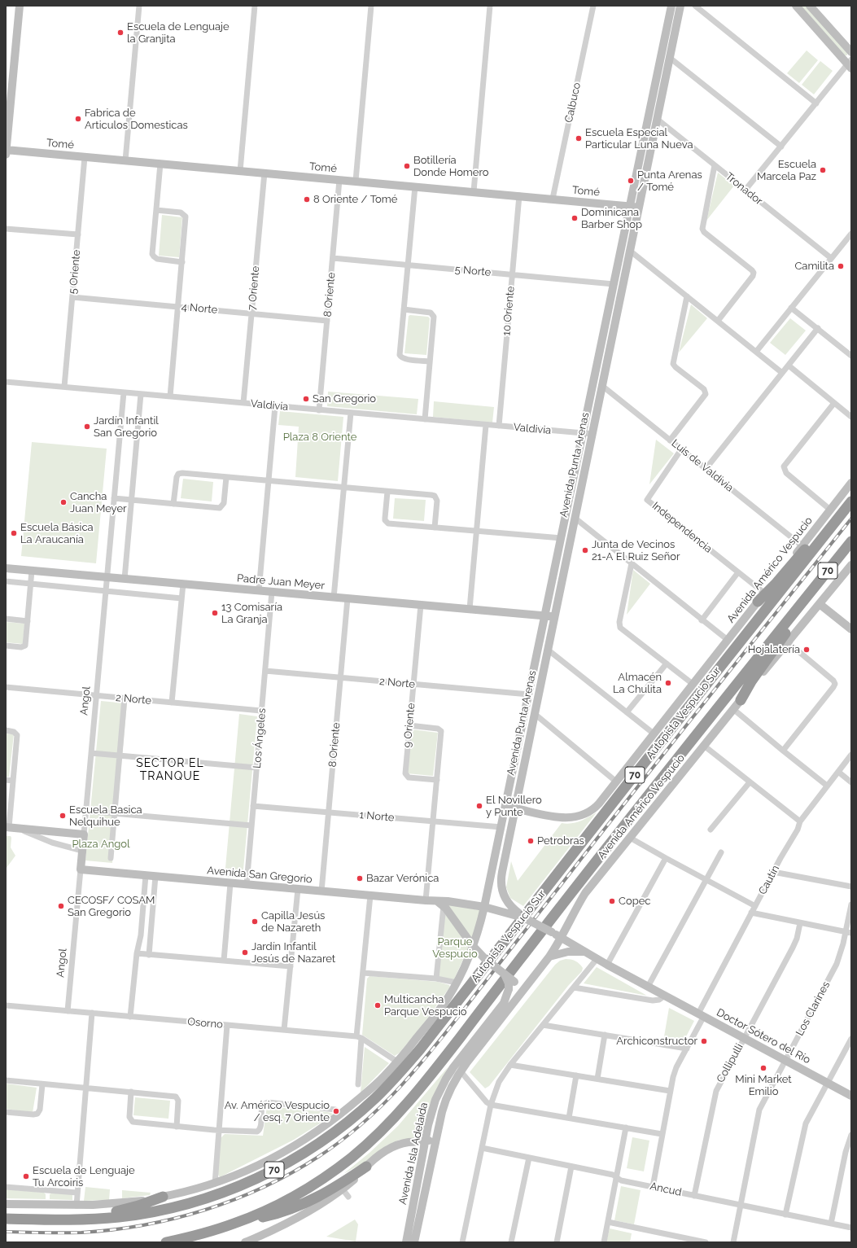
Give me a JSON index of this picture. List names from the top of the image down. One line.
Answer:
{"streets":{"highway":["70","Autopista Vespucio Sur"],"main road":["Tomé","Avenida Punta Arenas","Avenida Américo Vespucio","Padre Juan Meyer","Angol","Avenida San Gregorio","Doctor Sótero del Río","Avenida Isla Adelaida"],"street":["Calbuco","Tronador","5 Norte","5 Oriente","7 Oriente","8 Oriente","4 Norte","10 Oriente","Valdivia","Luis de Valdivia","Independencia","2 Norte","9 Oriente","Los Ángeles","1 Norte","Cautín","Los Clarines","Osorno","Collipulli","Ancud"]},"crossings":[["Calbuco","Tomé"],["Tomé","5 Oriente"],["Tomé","7 Oriente"],["Tomé","8 Oriente"],["Tomé","10 Oriente"],["Tomé","Avenida Punta Arenas"],["Tronador","Avenida Punta Arenas"],["5 Norte","8 Oriente"],["5 Norte","10 Oriente"],["5 Norte","Avenida Punta Arenas"],["5 Oriente","4 Norte"],["5 Oriente","Valdivia"],["7 Oriente","4 Norte"],["7 Oriente","Valdivia"],["8 Oriente","4 Norte"],["8 Oriente","Valdivia"],["8 Oriente","Padre Juan Meyer"],["8 Oriente","2 Norte"],["8 Oriente","1 Norte"],["8 Oriente","Avenida San Gregorio"],["10 Oriente","Valdivia"],["Valdivia","Avenida Punta Arenas"],["Valdivia","Angol"],["Avenida Punta Arenas","Luis de Valdivia"],["Avenida Punta Arenas","Avenida Américo Vespucio"],["Avenida Punta Arenas","Padre Juan Meyer"],["Avenida Punta Arenas","2 Norte"],["Avenida Punta Arenas","1 Norte"],["Avenida Punta Arenas","Avenida San Gregorio"],["Avenida Punta Arenas","Doctor Sótero del Río"],["Luis de Valdivia","Independencia"],["Luis de Valdivia","Avenida Américo Vespucio"],["Independencia","Avenida Américo Vespucio"],["Avenida Américo Vespucio","Doctor Sótero del Río"],["Padre Juan Meyer","Angol"],["Padre Juan Meyer","9 Oriente"],["Padre Juan Meyer","Los Ángeles"],["2 Norte","Angol"],["2 Norte","9 Oriente"],["2 Norte","Los Ángeles"],["Angol","Avenida San Gregorio"],["Angol","Osorno"],["Los Ángeles","1 Norte"],["Los Ángeles","Avenida San Gregorio"],["Cautín","Doctor Sótero del Río"],["Cautín","Ancud"],["Los Clarines","Doctor Sótero del Río"],["Los Clarines","Ancud"],["Doctor Sótero del Río","Collipulli"],["Collipulli","Ancud"]],"districts":["SECTOR EL TRANQUE"],"parks":["Plaza 8 Oriente","Plaza Angol","Parque Vespucio"],"places":["Escuela de Lenguaje la Granjita","Fabrica de Articulos Domesticas","Escuela Especial Particular Luna Nueva","Botillería Donde Homero","Escuela Marcela Paz","Punta Arenas / Tomé","8 Oriente / Tomé","Dominicana Barber Shop","Camilita","San Gregorio","Jardín Infantil San Gregorio","Cancha Juan Meyer","Escuela Básica La Araucanía","Junta de Vecinos 21-A El Ruiz Señor","13 Comisaría La Granja","Hojalatería","Almacén La Chulita","El Novillero y Punte","Escuela Basica Nelquihue","Petrobras","Bazar Verónica","Copec","CECOSF/ COSAM San Gregorio","Capilla Jesús de Nazareth","Jardín Infantil Jesús de Nazaret","Multicancha Parque Vespucio","Archiconstructor","Mini Market Emilio","Av. Américo Vespucio / esq. 7 Oriente","Escuela de Lenguaje Tu Arcoiris"]}
